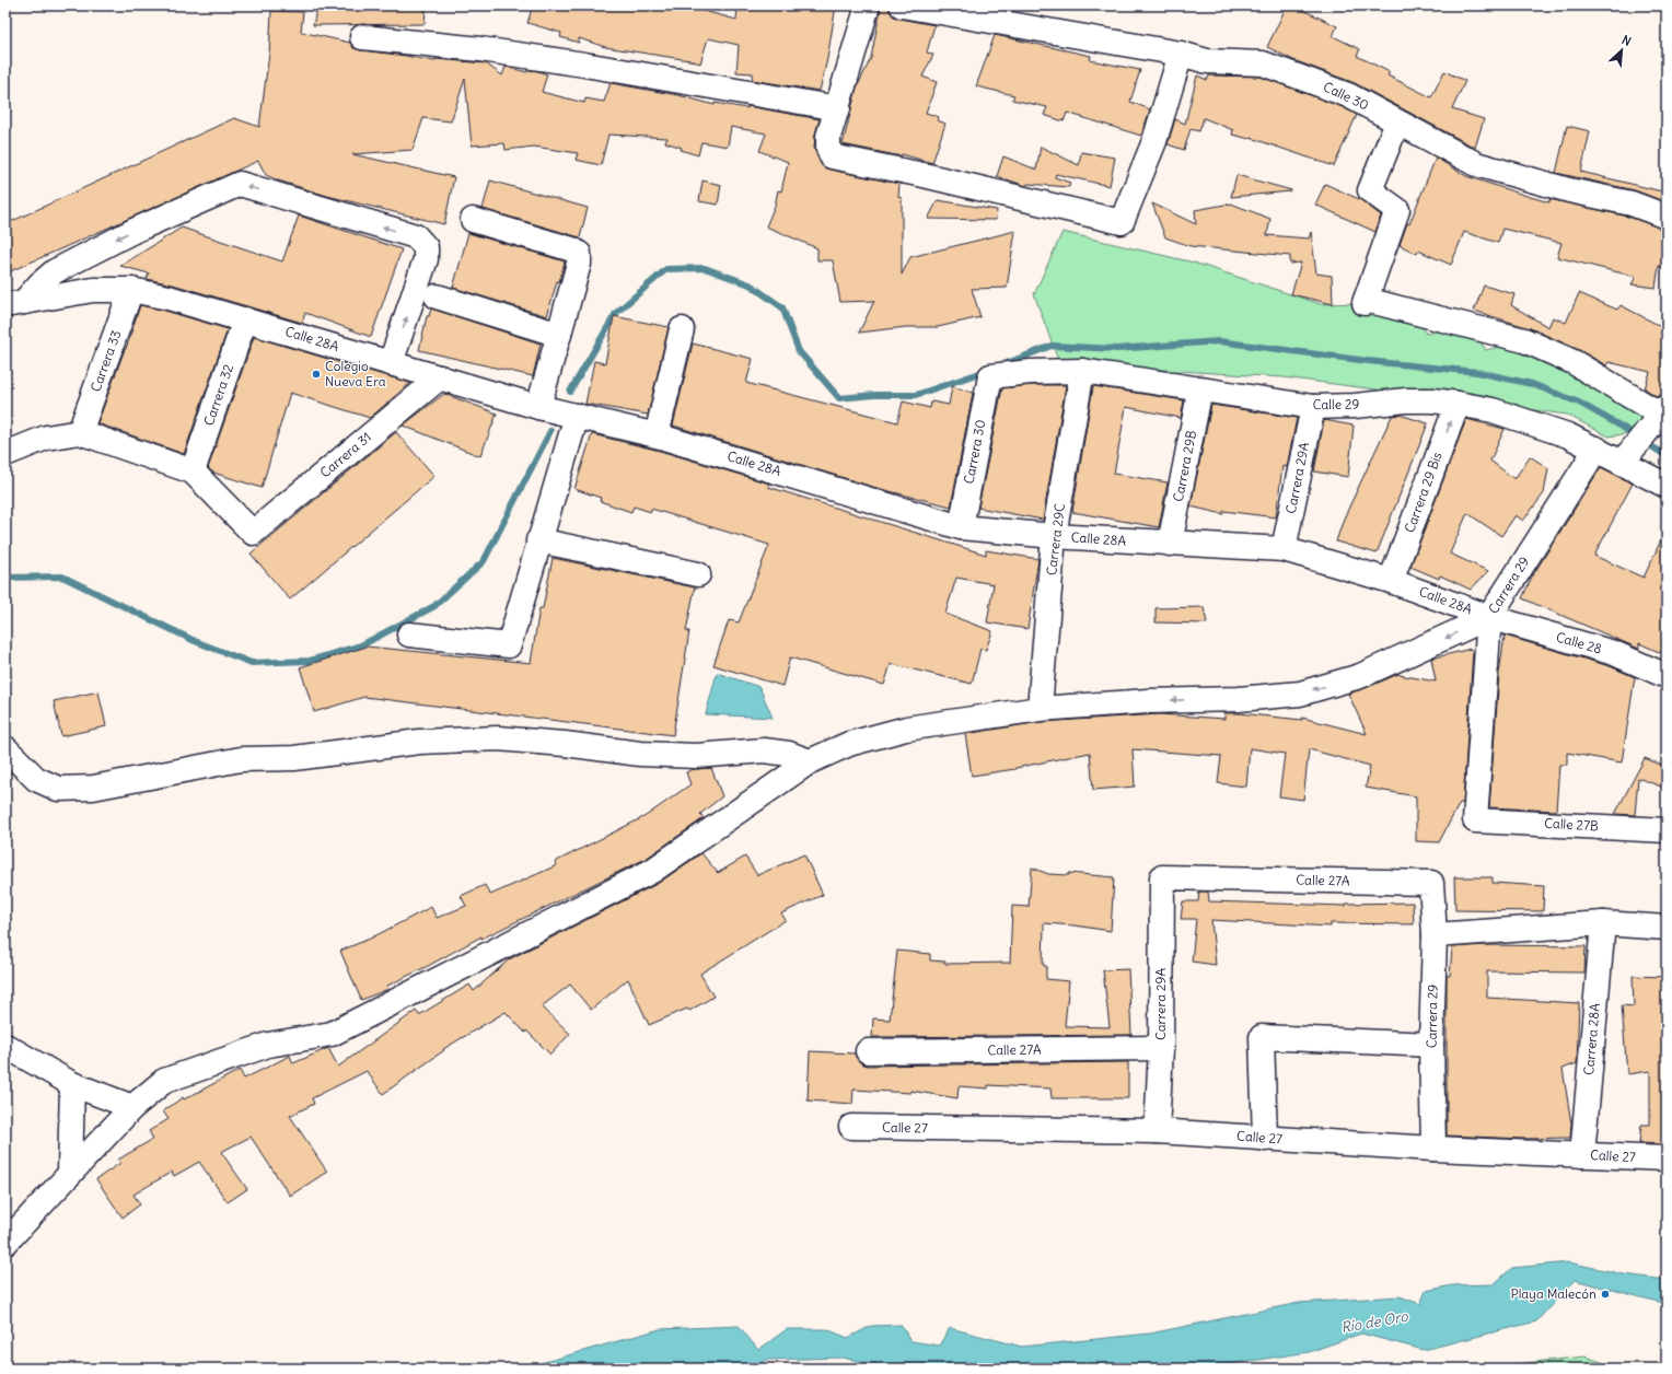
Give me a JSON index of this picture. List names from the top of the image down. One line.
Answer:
{"streets":{"street":["Calle 30","Calle 28A","Carrera 33","Carrera 32","Calle 29","Carrera 30","Carrera 31","Carrera 29B","Carrera 29A","Carrera 29 Bis","Carrera 29C","Carrera 29","Calle 28","Calle 27B","Calle 27A","Carrera 28A","Calle 27"]},"crossings":[["Calle 28A","Carrera 33"],["Calle 28A","Carrera 32"],["Calle 28A","Carrera 30"],["Calle 28A","Carrera 31"],["Calle 28A","Carrera 29B"],["Calle 28A","Carrera 29A"],["Calle 28A","Carrera 29 Bis"],["Calle 28A","Carrera 29C"],["Calle 28A","Carrera 29"],["Calle 28A","Calle 28"],["Carrera 32","Carrera 31"],["Calle 29","Carrera 30"],["Calle 29","Carrera 29B"],["Calle 29","Carrera 29A"],["Calle 29","Carrera 29 Bis"],["Calle 29","Carrera 29C"],["Calle 29","Carrera 29"],["Carrera 29A","Calle 27A"],["Carrera 29A","Calle 27"],["Carrera 29","Calle 28"],["Carrera 29","Calle 27B"],["Carrera 29","Calle 27A"],["Carrera 29","Calle 27"],["Carrera 28A","Calle 27"]],"one_way":["Carrera 29 Bis"],"water":["Río de Oro"],"places":["Colegio Nueva Era","Playa Malecón"],"north":"top right"}
